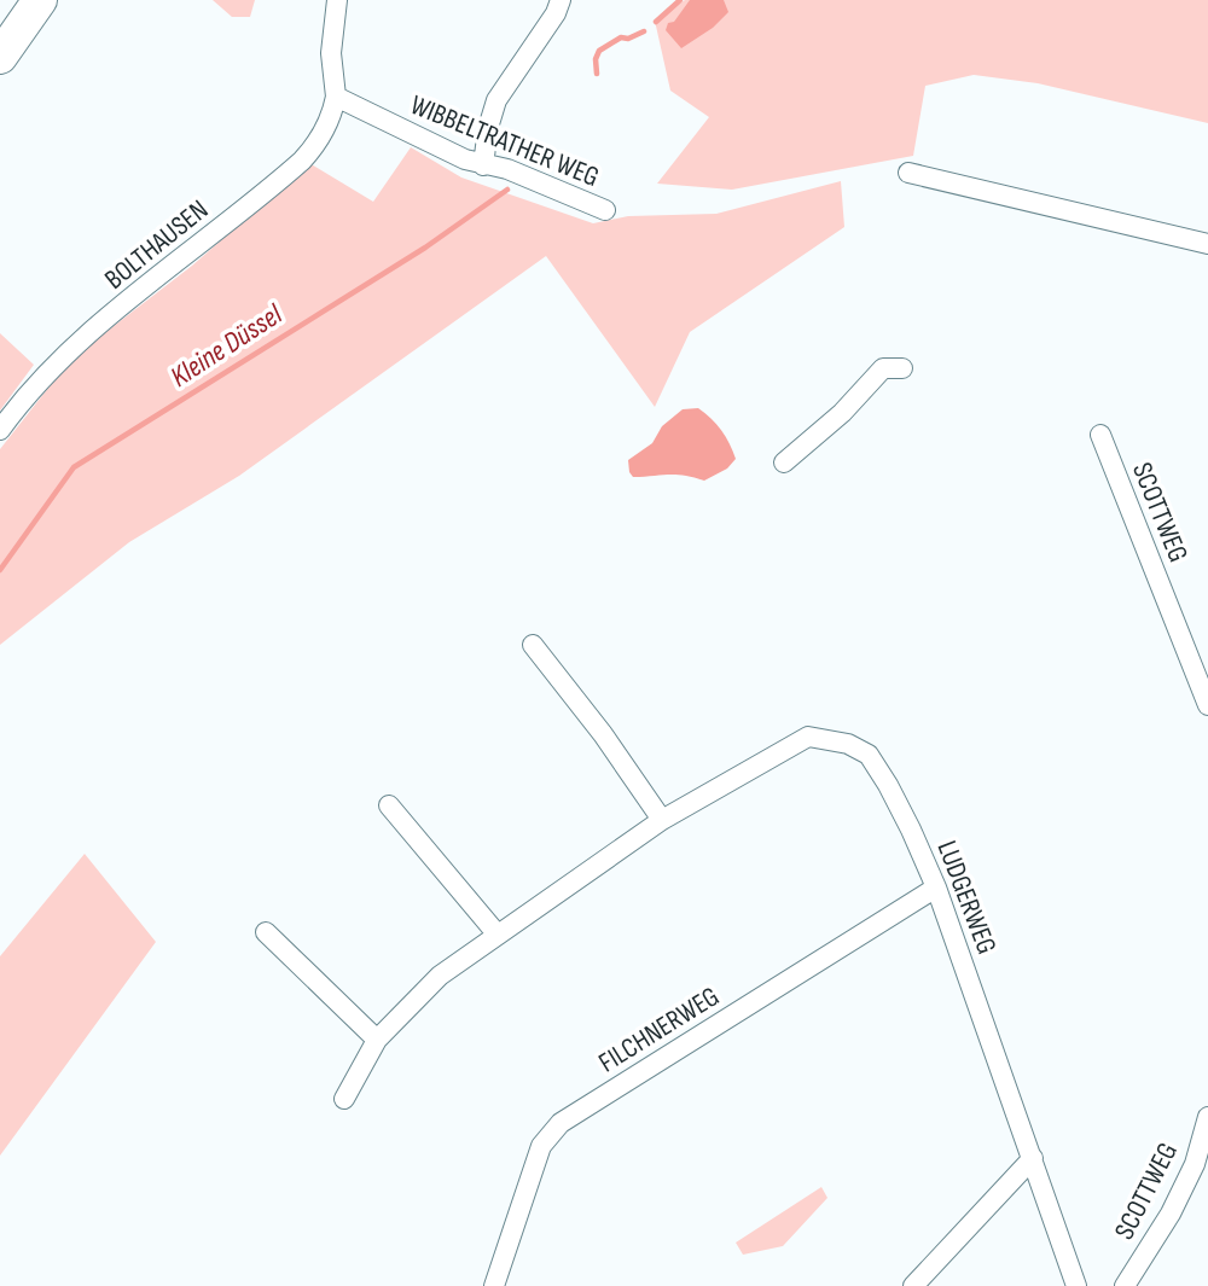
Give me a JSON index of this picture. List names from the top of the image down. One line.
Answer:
{"streets":{"street":["WIBBELTRATHER WEG","BOLTHAUSEN","SCOTTWEG","LUDGERWEG","FILCHNERWEG"]},"crossings":[["WIBBELTRATHER WEG","BOLTHAUSEN"],["LUDGERWEG","FILCHNERWEG"]],"water":["Kleine Düssel"]}
